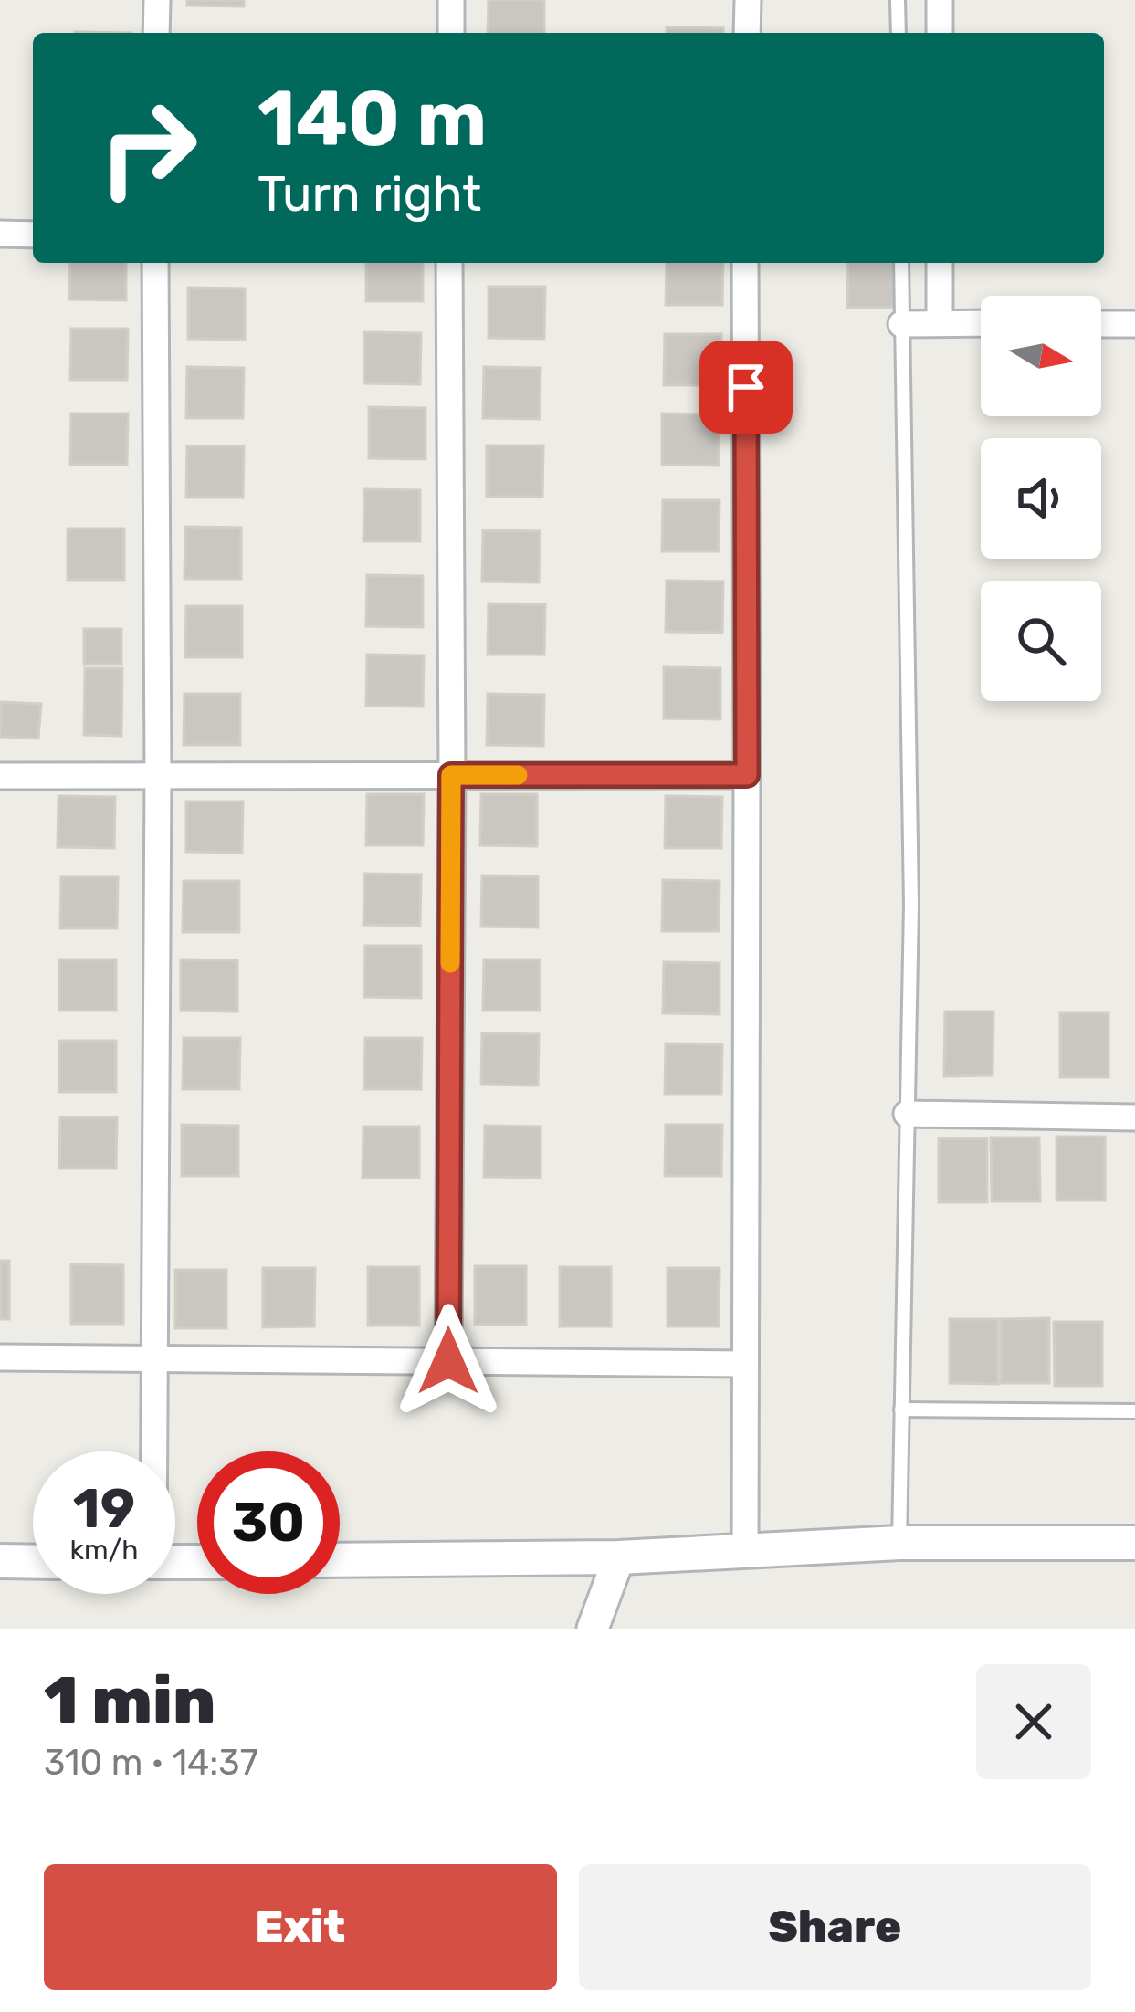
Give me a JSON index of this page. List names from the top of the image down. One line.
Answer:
{"north":"right","page":{"turn":["140 m","Turn right"],"speed":"19 km/h","limit":"30","heading":["1 min","310 m · 14:37"],"buttons":["Exit","Share"]}}
